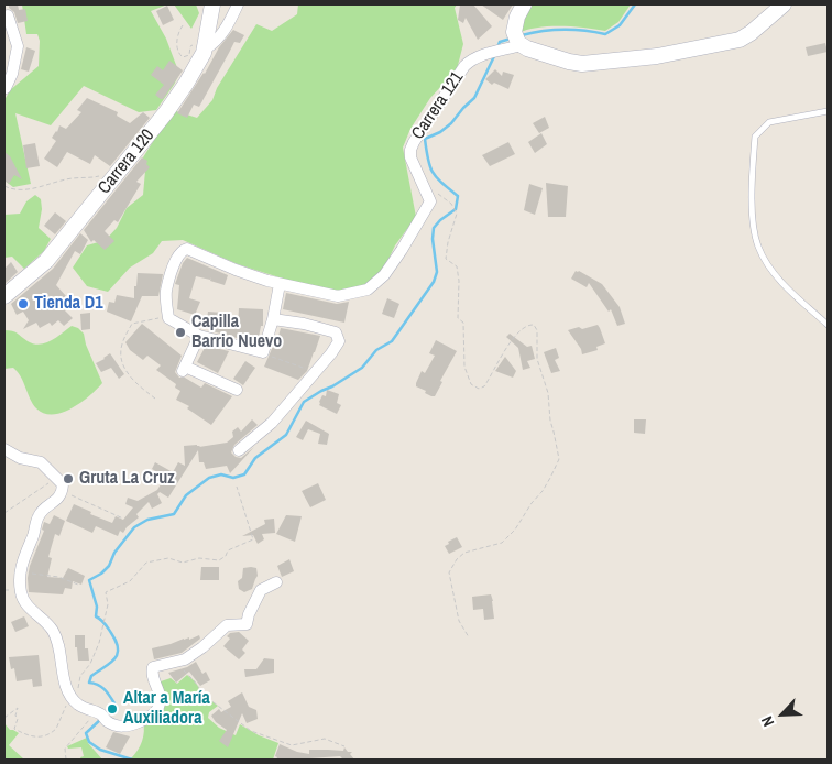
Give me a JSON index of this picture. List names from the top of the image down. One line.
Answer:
{"streets":{"street":["Carrera 121","Carrera 120"]},"places":["Tienda D1","Capilla Barrio Nuevo","Gruta La Cruz","Altar a María Auxiliadora"],"north":"bottom left"}
